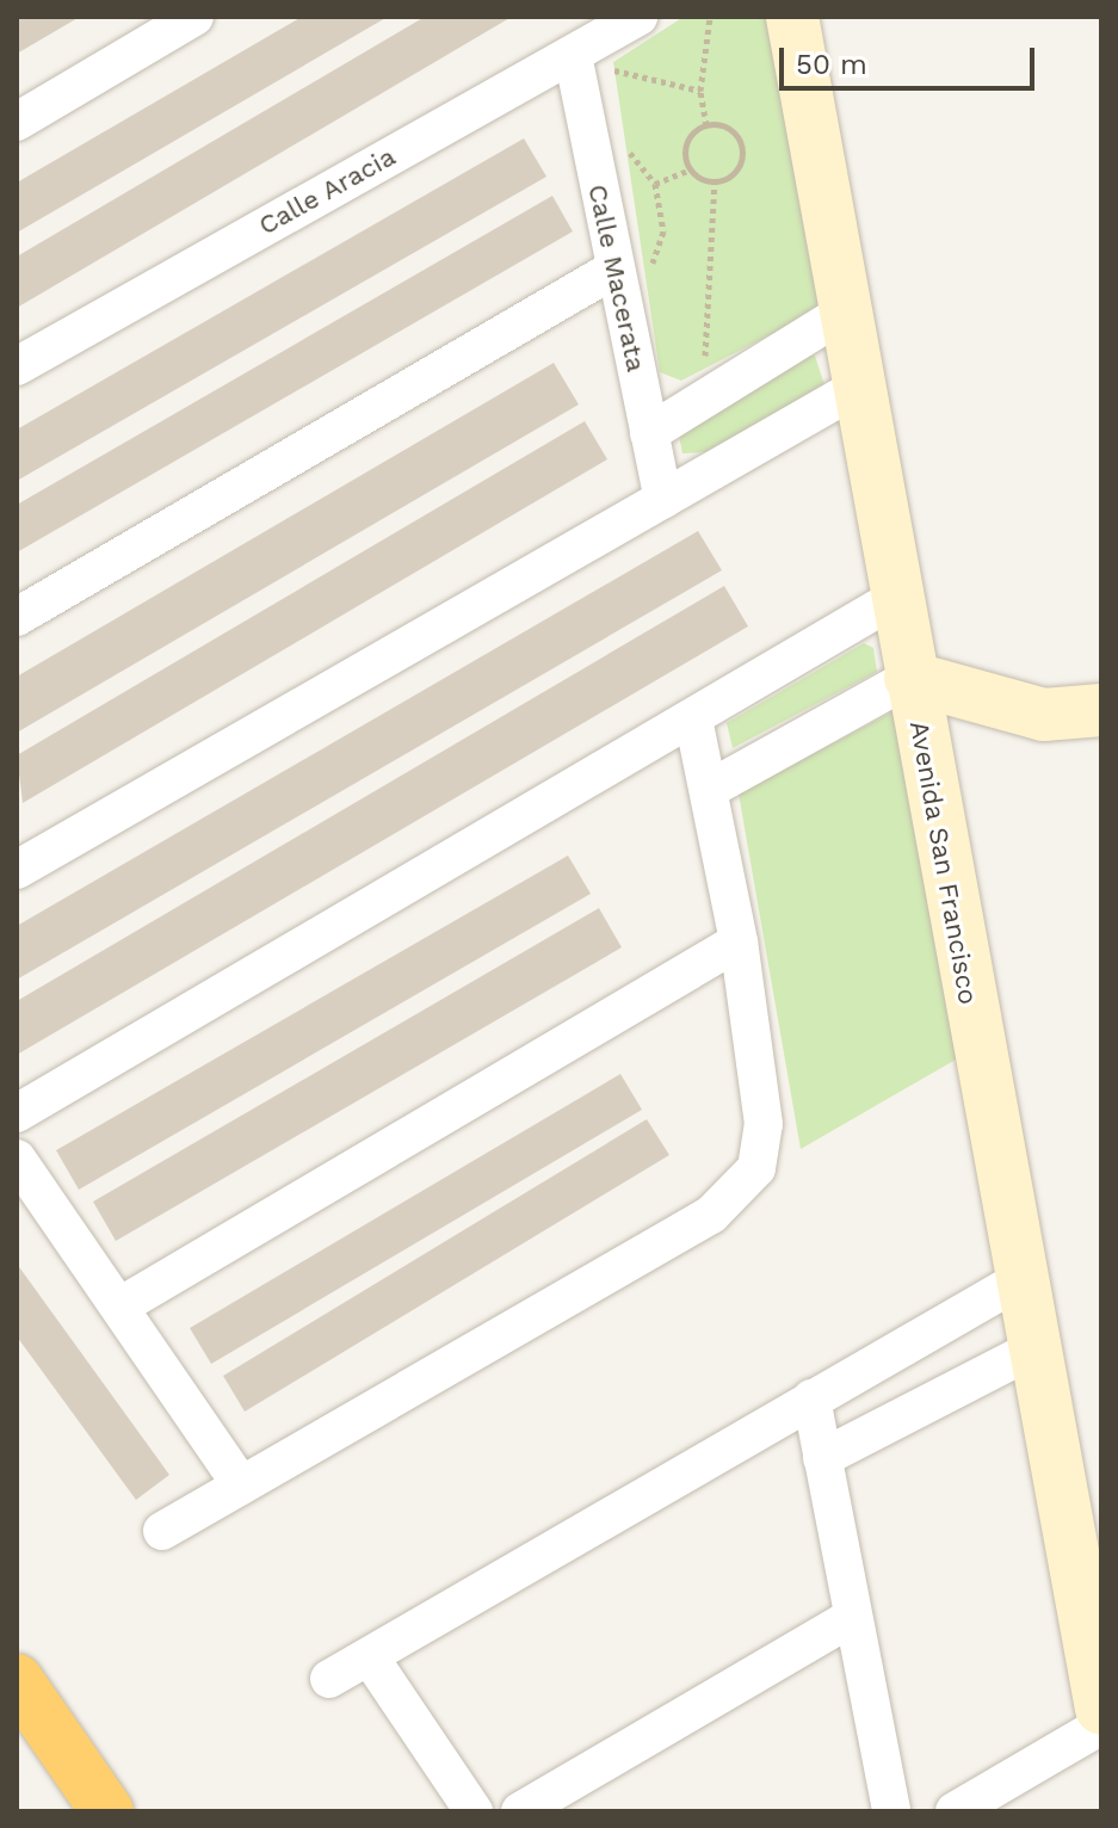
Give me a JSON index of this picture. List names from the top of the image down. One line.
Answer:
{"streets":{"street":["Calle Aracia","Calle Macerata","Avenida San Francisco"]},"crossings":[["Calle Aracia","Calle Macerata"]],"scale_bar":"50 m"}
